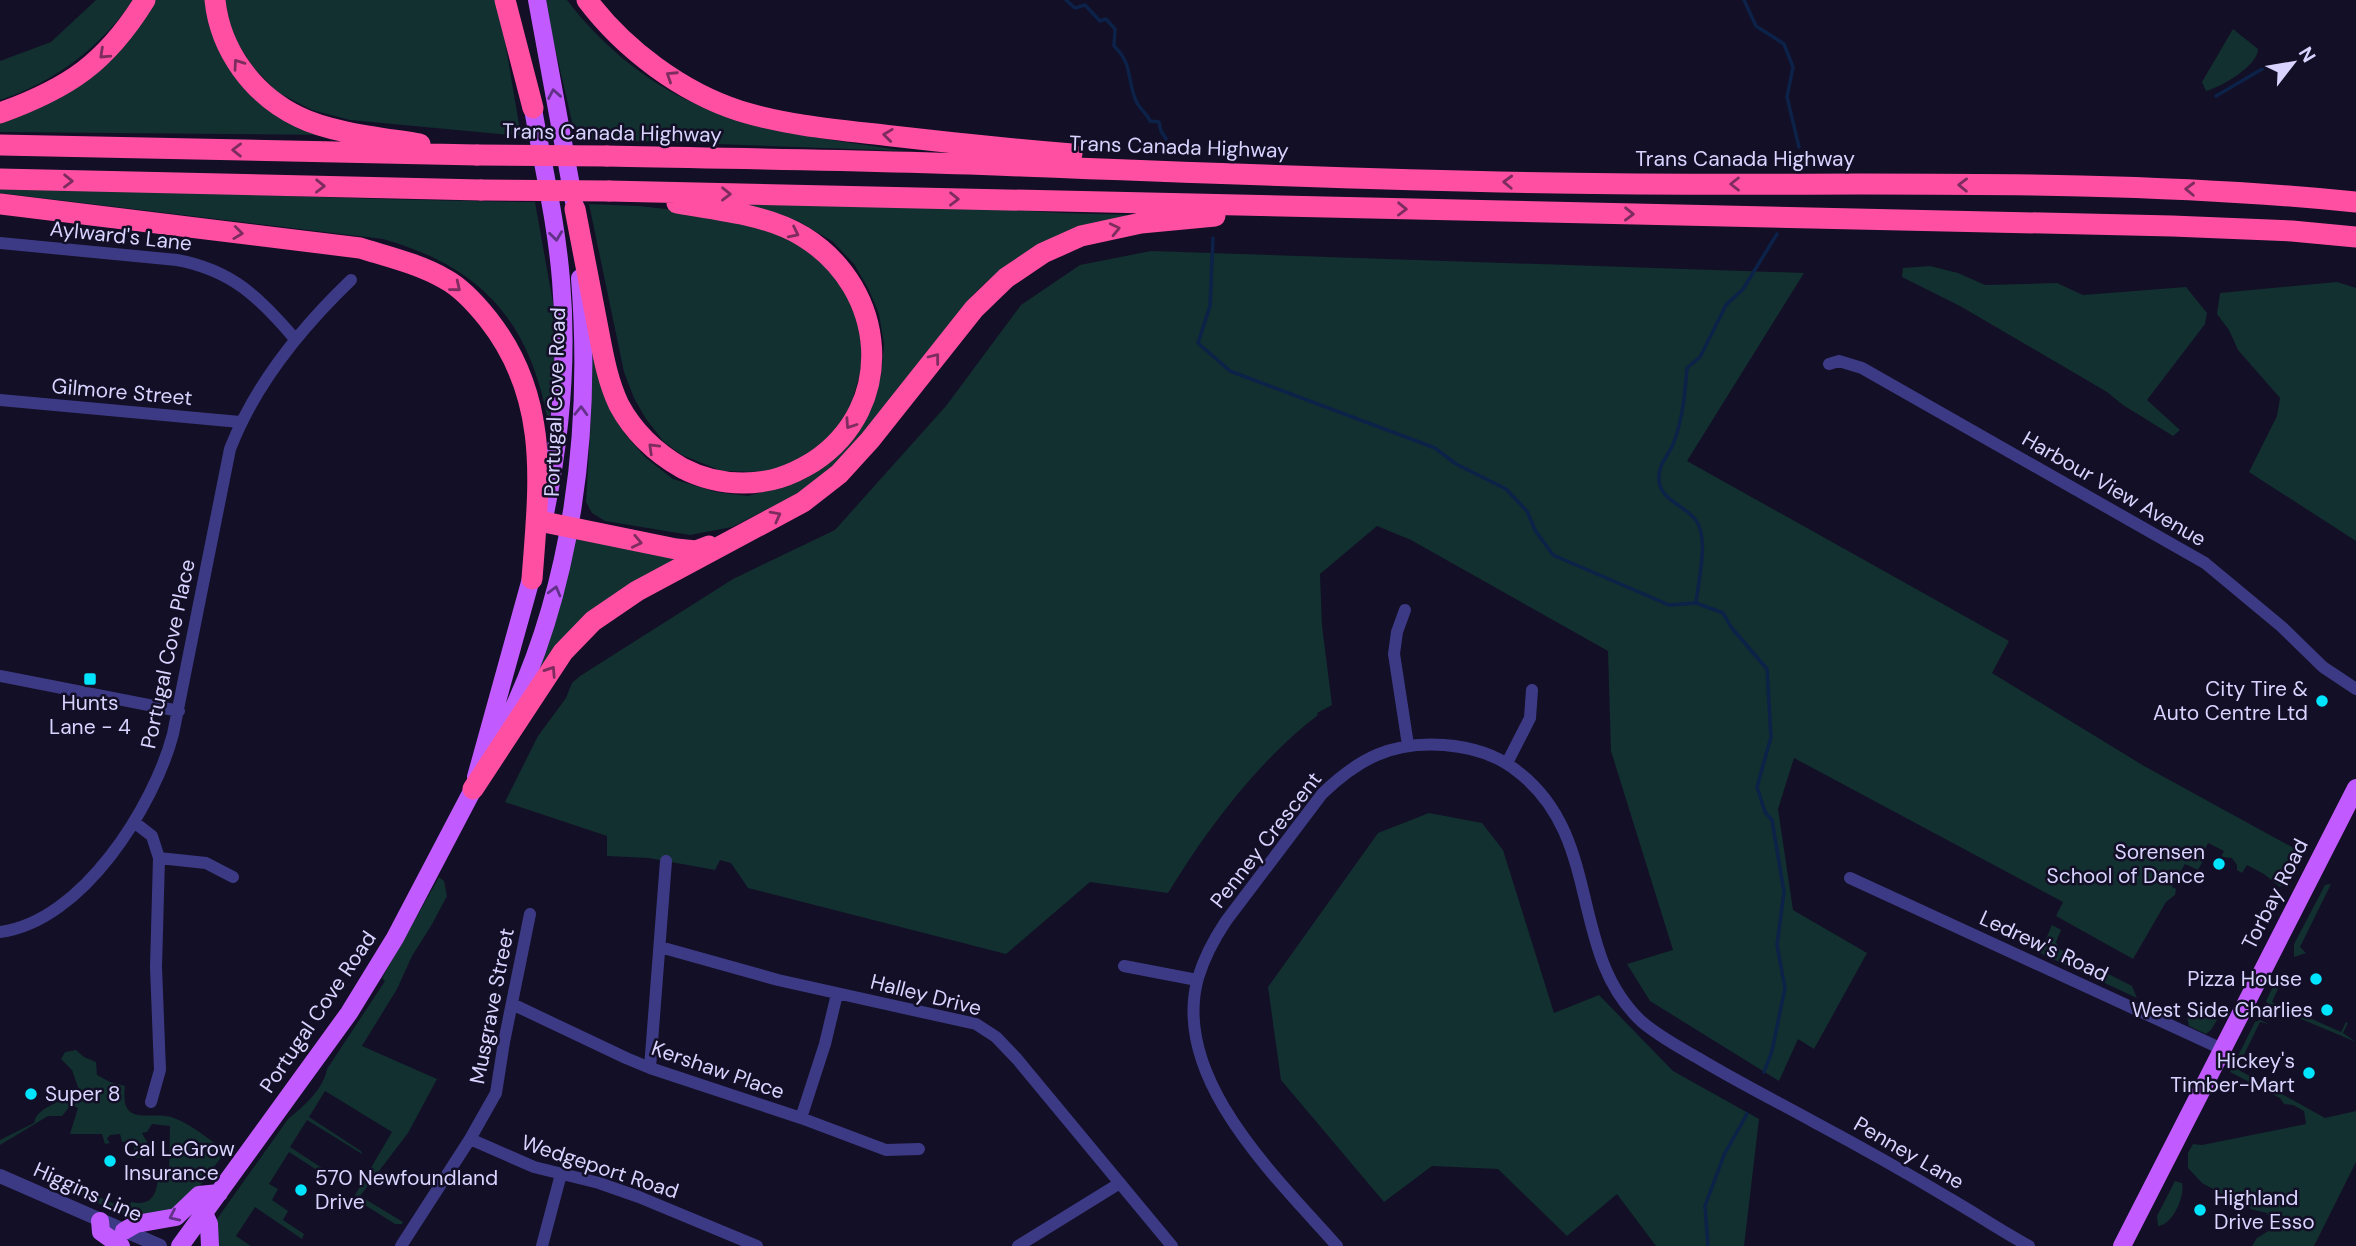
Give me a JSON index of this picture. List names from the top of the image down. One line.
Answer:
{"streets":{"highway":["Trans Canada Highway"],"main road":["Portugal Cove Road","Torbay Road"],"street":["Aylward's Lane","Gilmore Street","Harbour View Avenue","Portugal Cove Place","Penney Crescent","Ledrew's Road","Halley Drive","Musgrave Street","Kershaw Place","Penney Lane","Wedgeport Road","Higgins Line"]},"crossings":[["Aylward's Lane","Portugal Cove Place"],["Gilmore Street","Portugal Cove Place"],["Penney Crescent","Penney Lane"],["Torbay Road","Ledrew's Road"],["Musgrave Street","Kershaw Place"],["Musgrave Street","Wedgeport Road"]],"places":{"transit":["Hunts Lane - 4"],"other":["City Tire & Auto Centre Ltd","Sorensen School of Dance","Pizza House","West Side Charlies","Hickey's Timber-Mart","Super 8","Cal LeGrow Insurance","570 Newfoundland Drive","Highland Drive Esso"]},"north":"top right"}
